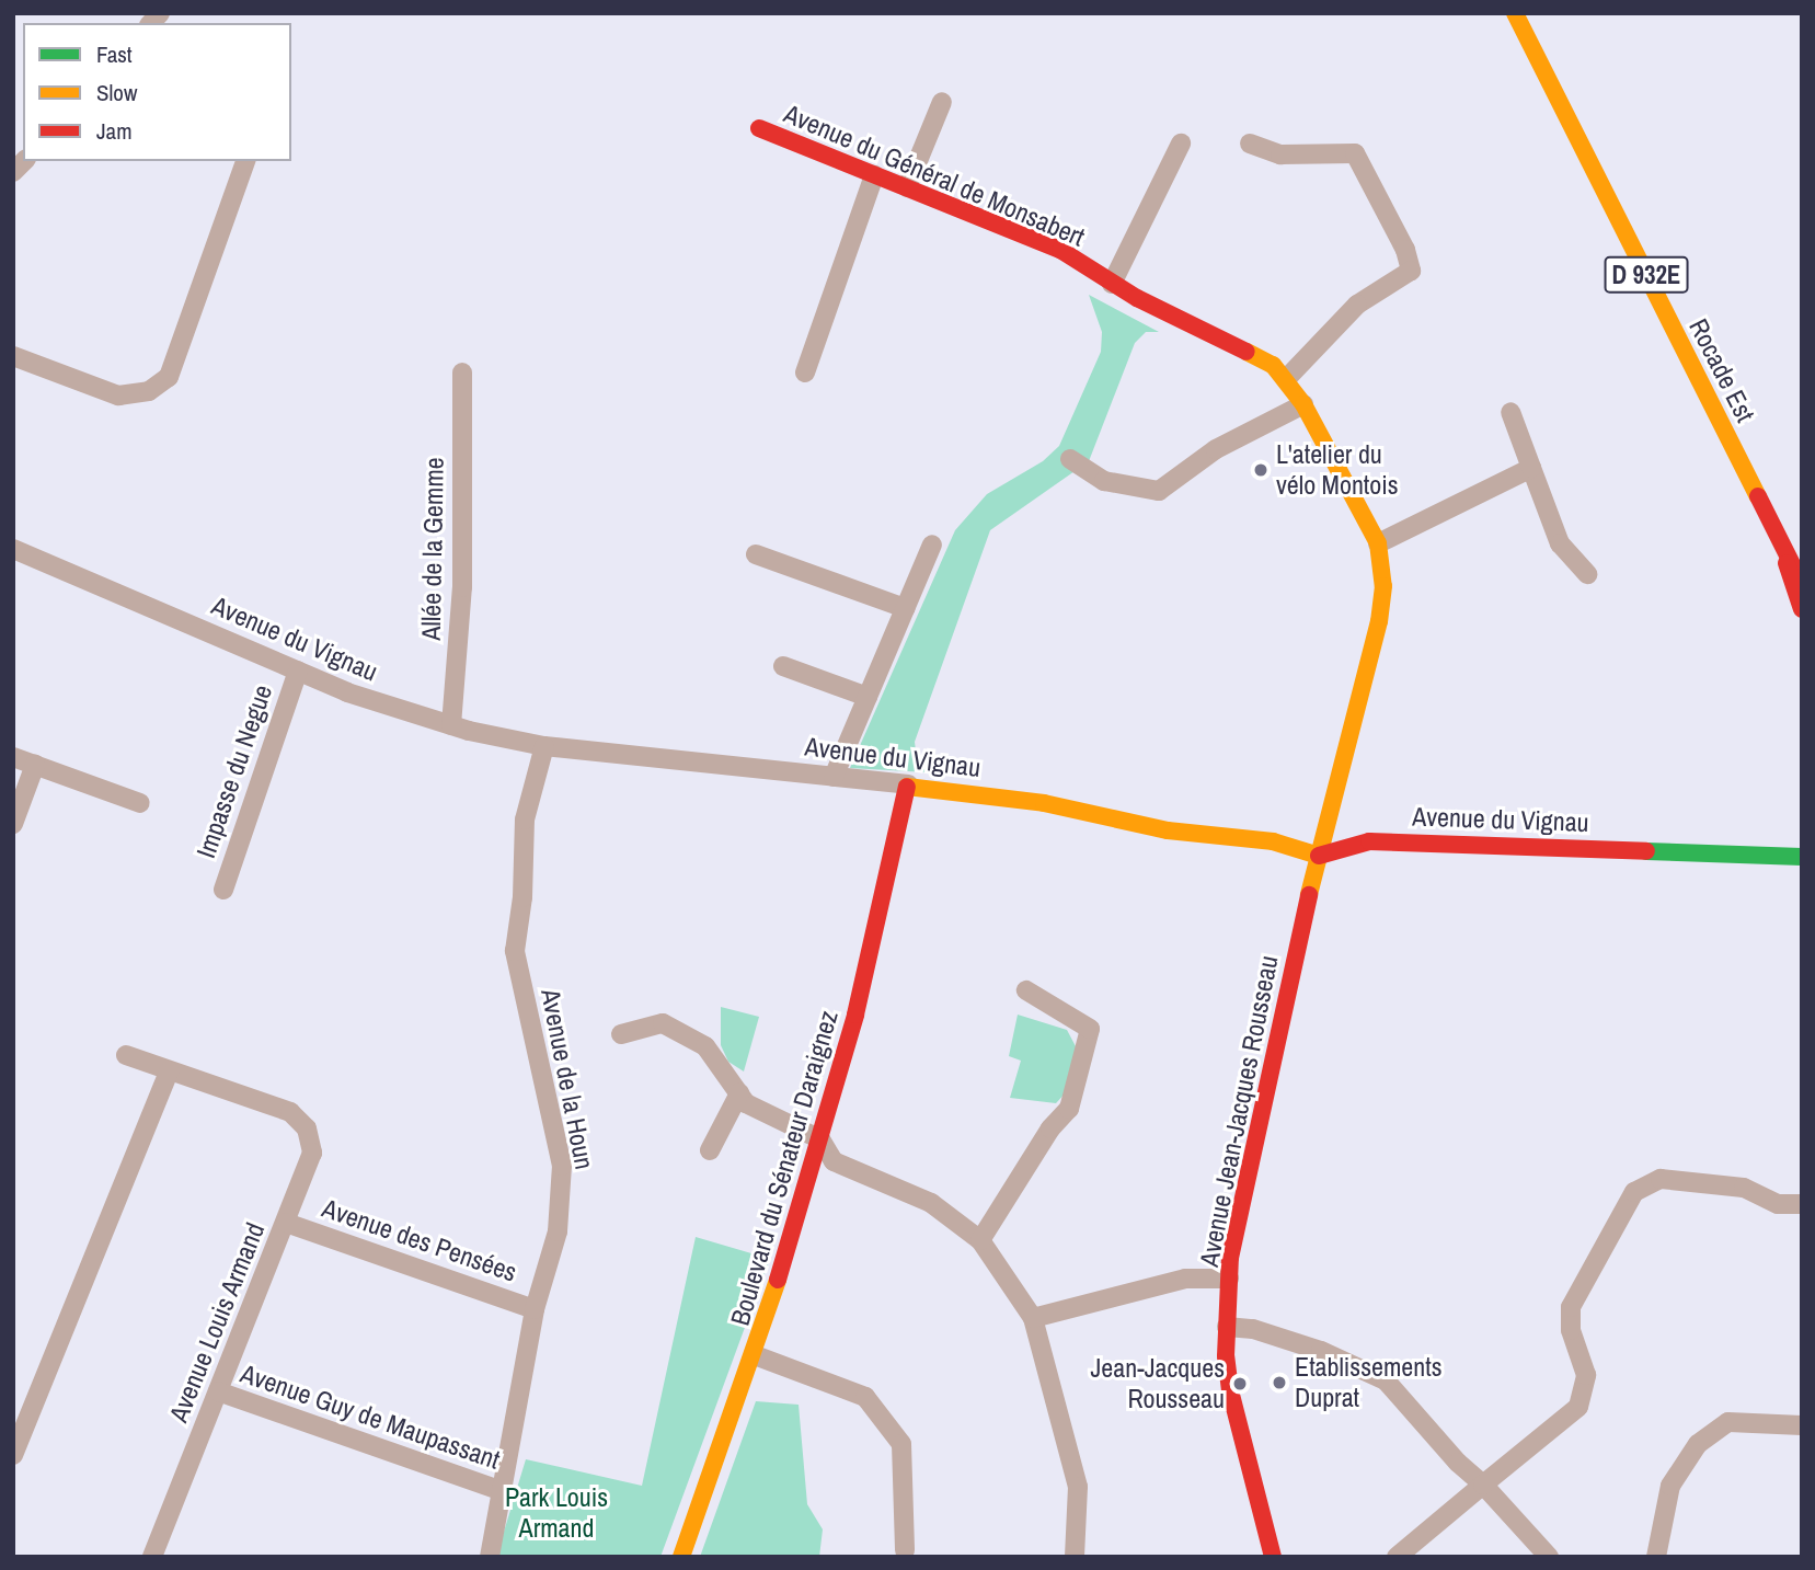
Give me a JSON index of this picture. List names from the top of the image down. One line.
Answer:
{"streets":{"street":["Avenue du Général de Monsabert","D 932E","Rocade Est","Allée de la Gemme","Avenue du Vignau","Impasse du Negue","Avenue de la Houn","Avenue Jean-Jacques Rousseau","Boulevard du Sénateur Daraignez","Avenue des Pensées","Avenue Louis Armand","Avenue Guy de Maupassant"]},"crossings":[["Avenue du Général de Monsabert","Avenue du Vignau"],["Avenue du Général de Monsabert","Avenue Jean-Jacques Rousseau"],["Allée de la Gemme","Avenue du Vignau"],["Avenue du Vignau","Impasse du Negue"],["Avenue du Vignau","Avenue de la Houn"],["Avenue du Vignau","Avenue Jean-Jacques Rousseau"],["Avenue du Vignau","Boulevard du Sénateur Daraignez"],["Avenue de la Houn","Avenue des Pensées"],["Avenue de la Houn","Avenue Guy de Maupassant"],["Avenue des Pensées","Avenue Louis Armand"],["Avenue Louis Armand","Avenue Guy de Maupassant"]],"parks":["Park Louis Armand"],"places":["L'atelier du vélo Montois","Etablissements Duprat","Jean-Jacques Rousseau"],"legend":["Fast","Slow","Jam"]}
